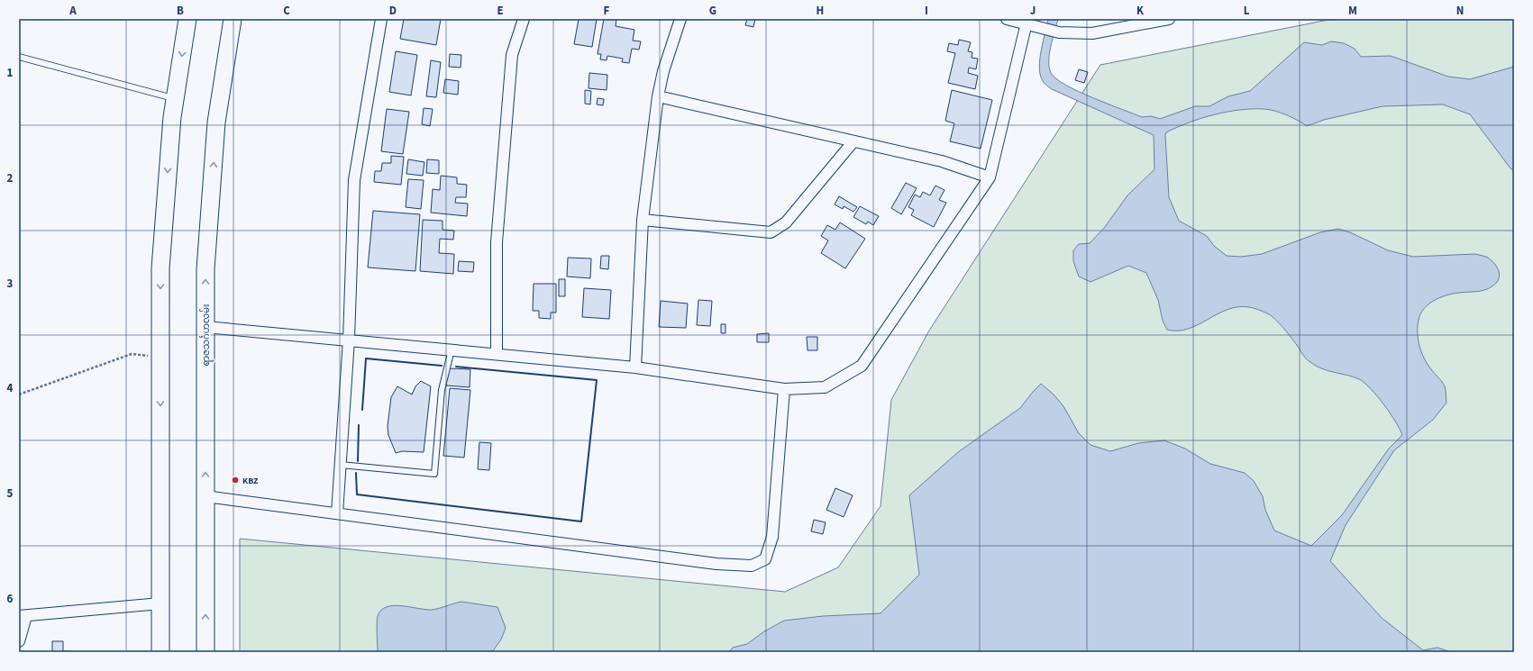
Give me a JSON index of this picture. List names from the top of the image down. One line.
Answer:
{"streets":{"main road":["ရာဇသင်္ဂဟလမ်း"]},"places":["KBZ"],"grid":{"columns":["A","B","C","D","E","F","G","H","I","J","K","L","M","N"],"rows":["1","2","3","4","5","6"]}}
